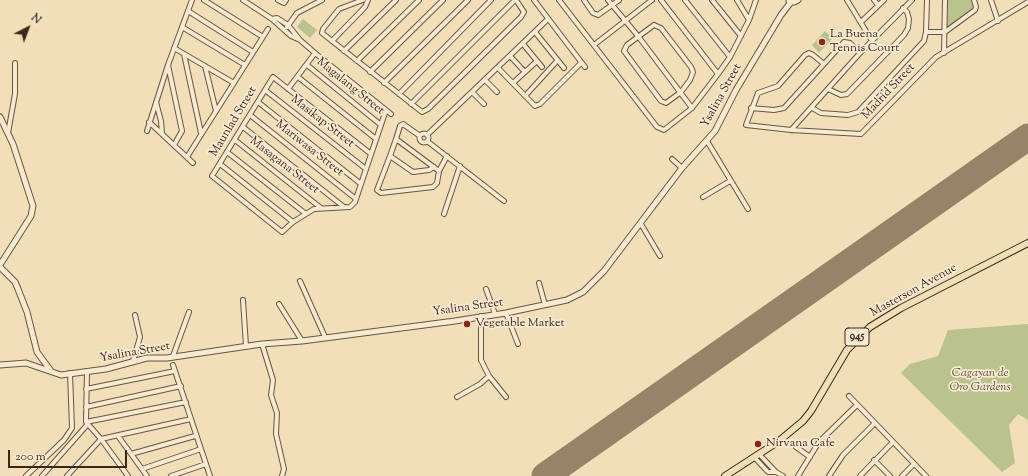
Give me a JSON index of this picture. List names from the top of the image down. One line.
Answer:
{"streets":{"main road":["Masterson Avenue","945"],"street":["Magalang Street","Madrid Street","Ysalina Street","Maunlad Street","Masikap Street","Mariwasa Street","Masagana Street"]},"crossings":[["Maunlad Street","Masikap Street"],["Maunlad Street","Mariwasa Street"],["Maunlad Street","Masagana Street"]],"parks":["Cagayan de Oro Gardens"],"places":["La Buena Tennis Court","Vegetable Market","Nirvana Cafe"],"scale_bar":"200 m","north":"top right"}
